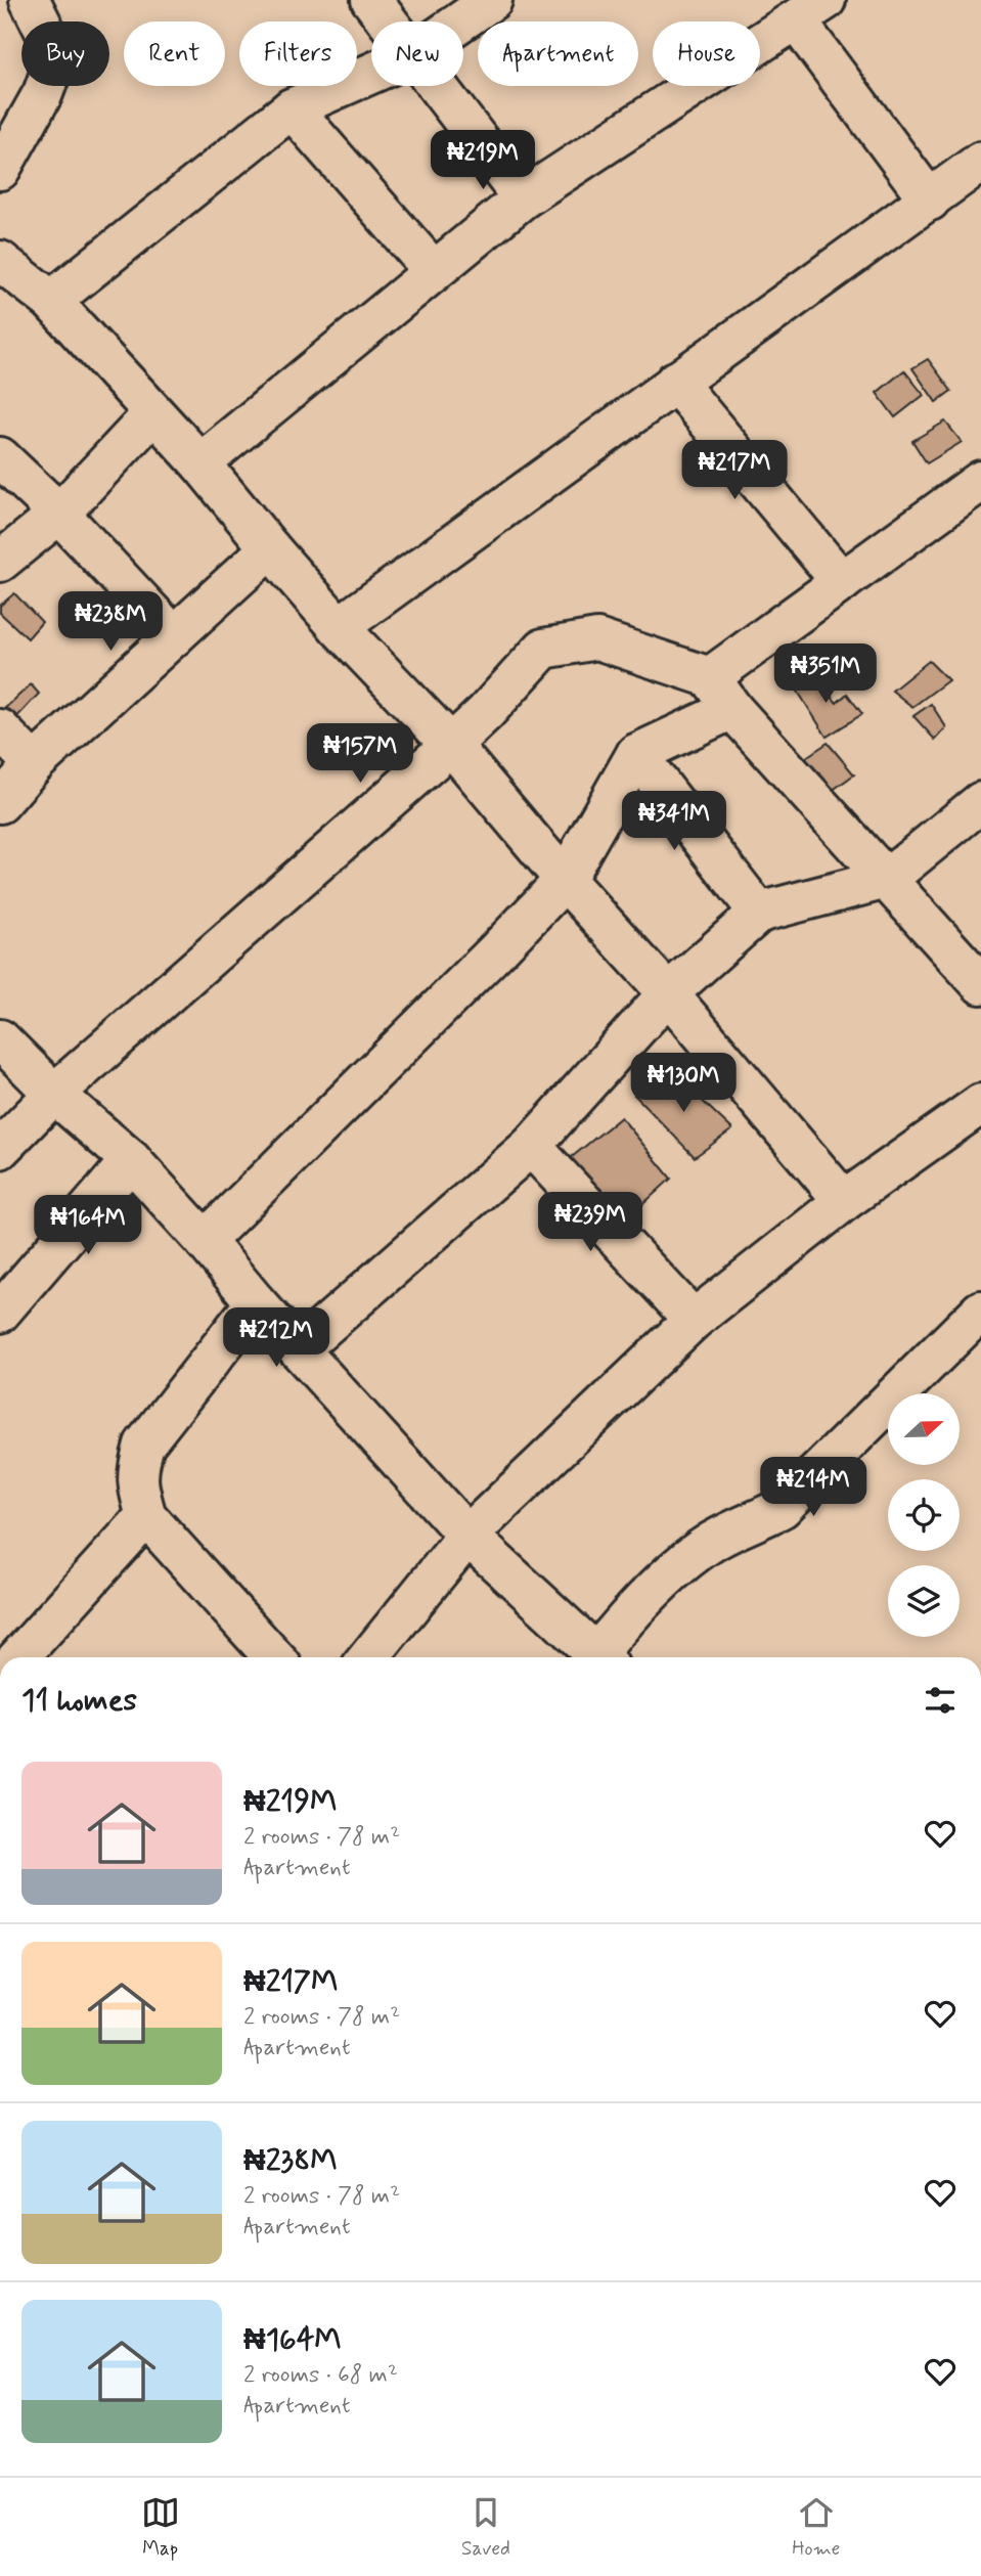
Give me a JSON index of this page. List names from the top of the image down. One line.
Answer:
{"north":"right","page":{"chip":["Buy","Rent","Filters","New","Apartment","House"],"price":["₦219M","₦217M","₦238M","₦351M","₦157M","₦341M","₦130M","₦239M","₦164M","₦212M","₦214M"],"heading":"11 homes","list":[{"name":"₦219M","note":"2 rooms · 78 m² · Apartment"},{"name":"₦217M","note":"2 rooms · 78 m² · Apartment"},{"name":"₦238M","note":"2 rooms · 78 m² · Apartment"},{"name":"₦164M","note":"2 rooms · 68 m² · Apartment"}],"tabs":["Map","Saved","Home"]}}
